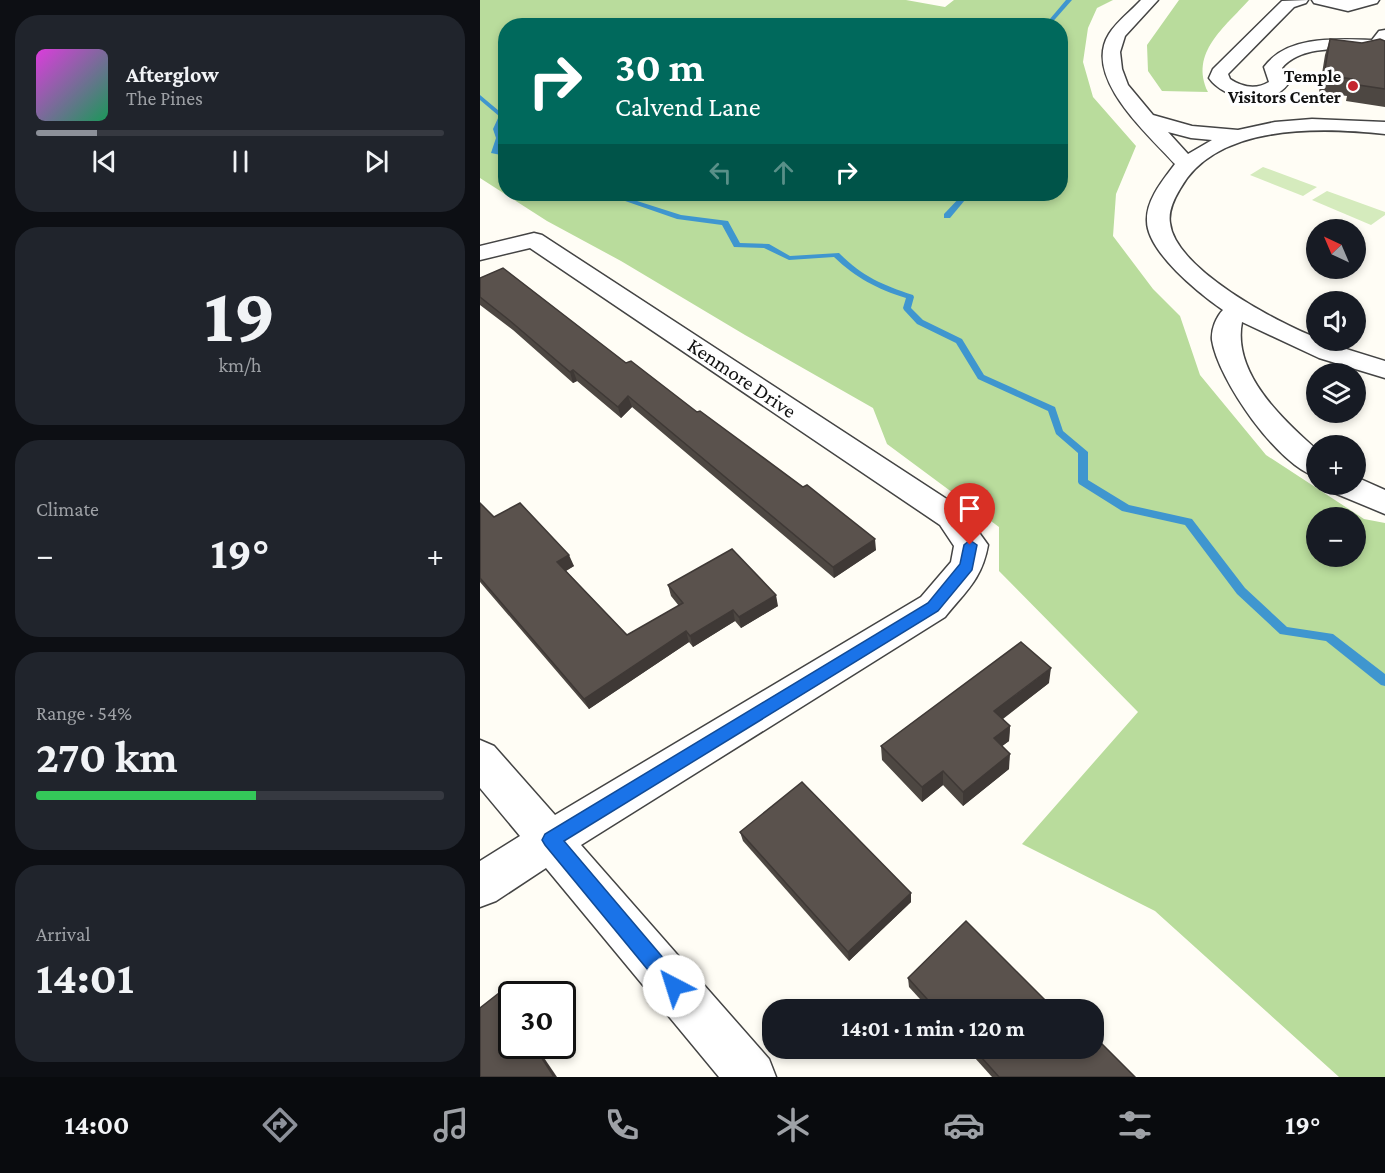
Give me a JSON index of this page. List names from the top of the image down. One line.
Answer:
{"streets":{"street":["Kenmore Drive"]},"places":["Temple Visitors Center"],"north":"top left","page":{"turn":["30 m","Calvend Lane"],"song":["Afterglow","The Pines"],"map_buttons":["+","−"],"tile":[["19","km/h"],"Climate",["Range · 54%","270 km"],["Arrival","14:01"]],"heat":["−","19°","+"],"limit":"30","trip":"14:01 · 1 min · 120 m","tabs":["14:00","19°"]}}
